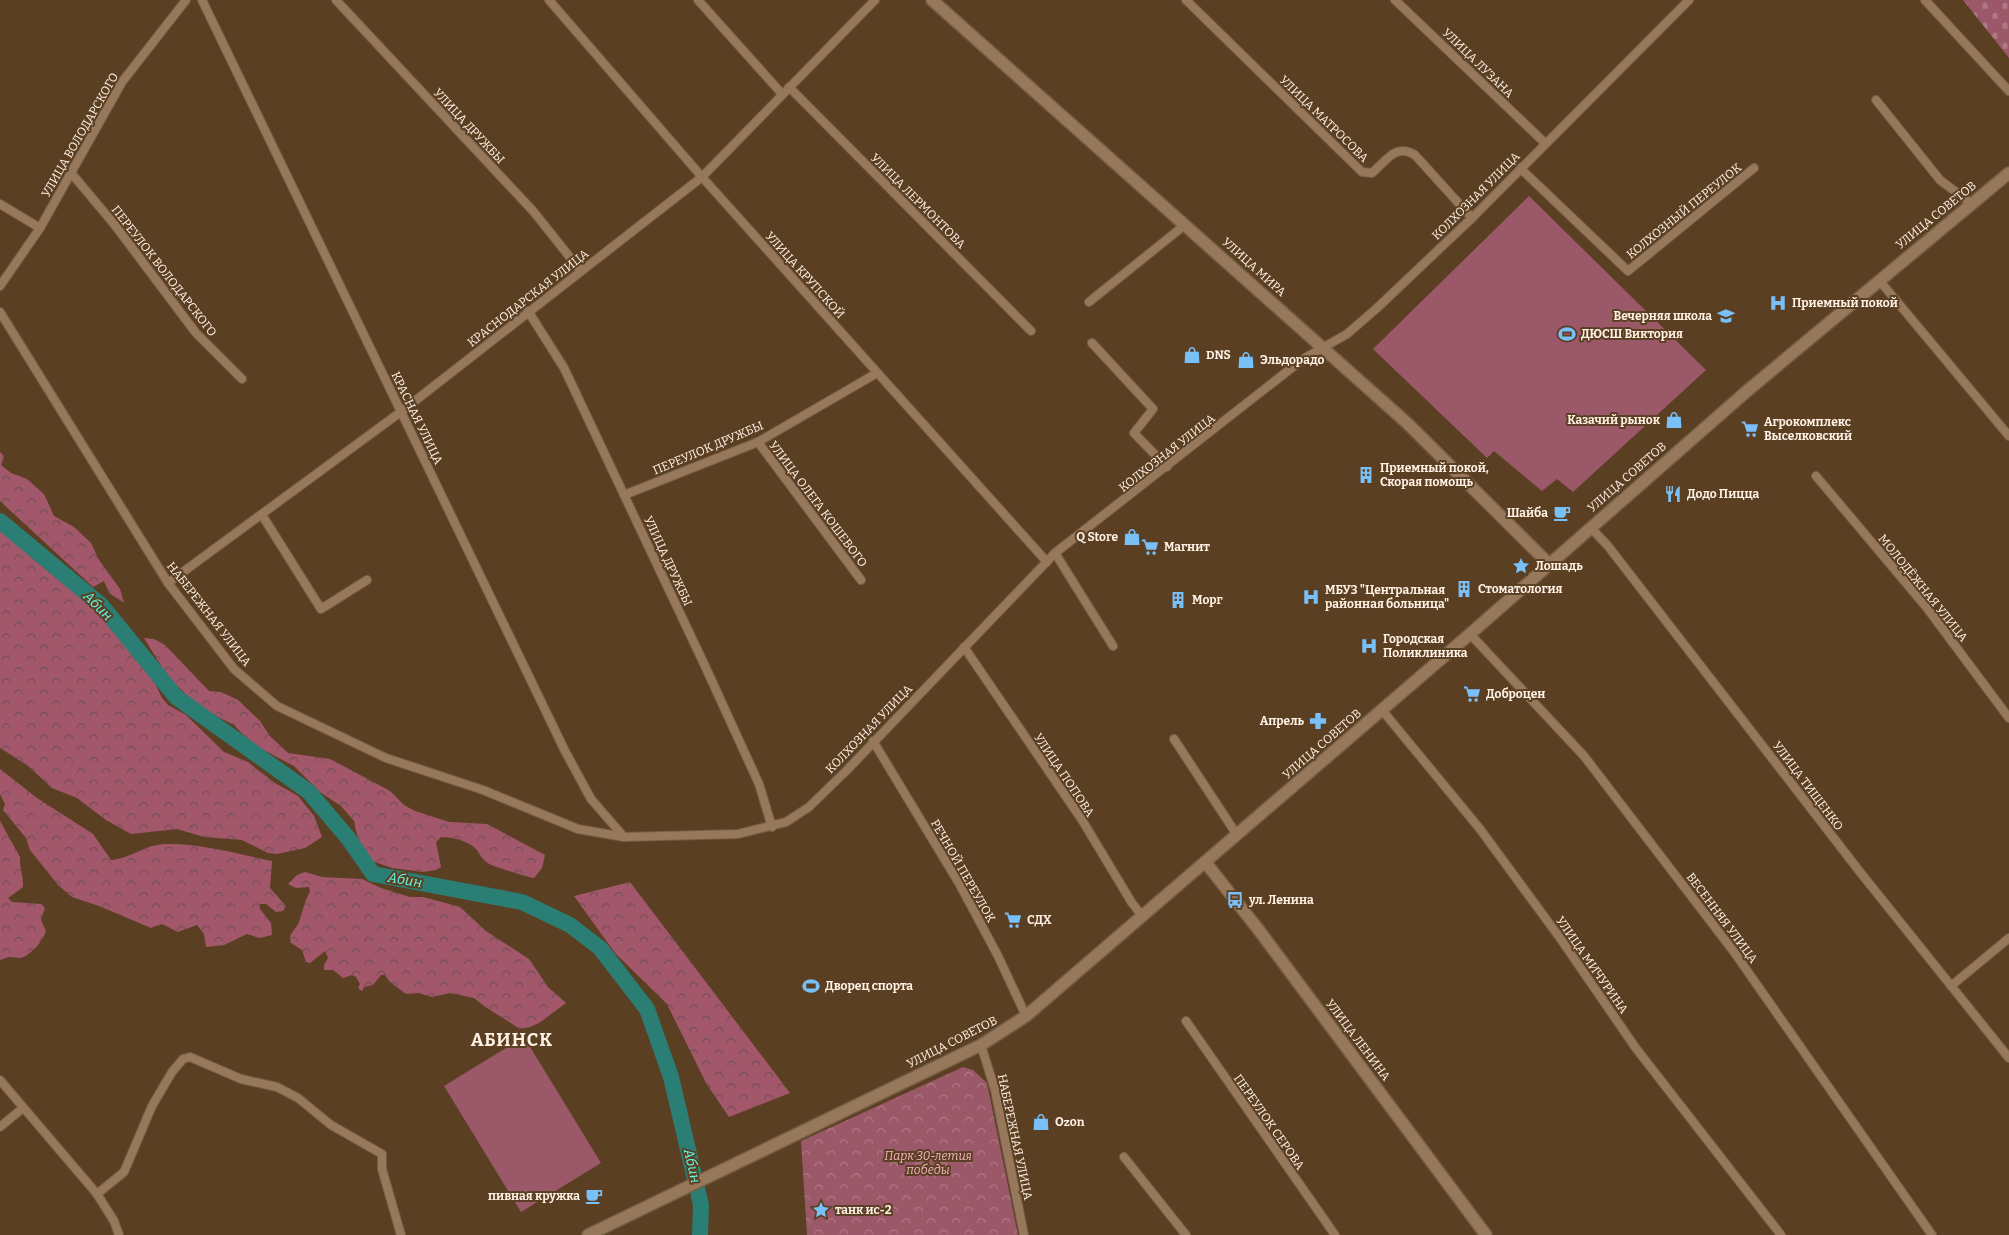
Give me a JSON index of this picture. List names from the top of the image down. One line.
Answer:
{"streets":{"main road":["УЛИЦА СОВЕТОВ","УЛИЦА МИРА","УЛИЦА ЛЕНИНА"],"street":["УЛИЦА ЛУЗАНА","УЛИЦА МАТРОСОВА","УЛИЦА ДРУЖБЫ","УЛИЦА ВОЛОДАРСКОГО","КОЛХОЗНАЯ УЛИЦА","УЛИЦА ЛЕРМОНТОВА","КОЛХОЗНЫЙ ПЕРЕУЛОК","ПЕРЕУЛОК ВОЛОДАРСКОГО","УЛИЦА КРУПСКОЙ","КРАСНОДАРСКАЯ УЛИЦА","КРАСНАЯ УЛИЦА","ПЕРЕУЛОК ДРУЖБЫ","УЛИЦА ОЛЕГА КОШЕВОГО","МОЛОДЁЖНАЯ УЛИЦА","НАБЕРЕЖНАЯ УЛИЦА","УЛИЦА ПОПОВА","УЛИЦА ТИЩЕНКО","РЕЧНОЙ ПЕРЕУЛОК","ВЕСЕННЯЯ УЛИЦА","УЛИЦА МИЧУРИНА","ПЕРЕУЛОК СЕРОВА"]},"crossings":[["УЛИЦА ЛУЗАНА","КОЛХОЗНАЯ УЛИЦА"],["УЛИЦА МАТРОСОВА","КОЛХОЗНАЯ УЛИЦА"],["УЛИЦА ДРУЖБЫ","КОЛХОЗНАЯ УЛИЦА"],["УЛИЦА ДРУЖБЫ","КРАСНОДАРСКАЯ УЛИЦА"],["УЛИЦА ДРУЖБЫ","ПЕРЕУЛОК ДРУЖБЫ"],["УЛИЦА ВОЛОДАРСКОГО","ПЕРЕУЛОК ВОЛОДАРСКОГО"],["КОЛХОЗНАЯ УЛИЦА","КОЛХОЗНЫЙ ПЕРЕУЛОК"],["КОЛХОЗНАЯ УЛИЦА","УЛИЦА МИРА"],["КОЛХОЗНАЯ УЛИЦА","УЛИЦА КРУПСКОЙ"],["КОЛХОЗНАЯ УЛИЦА","КРАСНАЯ УЛИЦА"],["КОЛХОЗНАЯ УЛИЦА","НАБЕРЕЖНАЯ УЛИЦА"],["КОЛХОЗНАЯ УЛИЦА","УЛИЦА ПОПОВА"],["КОЛХОЗНАЯ УЛИЦА","РЕЧНОЙ ПЕРЕУЛОК"],["УЛИЦА ЛЕРМОНТОВА","КРАСНОДАРСКАЯ УЛИЦА"],["УЛИЦА СОВЕТОВ","УЛИЦА МИРА"],["УЛИЦА СОВЕТОВ","НАБЕРЕЖНАЯ УЛИЦА"],["УЛИЦА СОВЕТОВ","УЛИЦА ПОПОВА"],["УЛИЦА СОВЕТОВ","УЛИЦА ТИЩЕНКО"],["УЛИЦА СОВЕТОВ","РЕЧНОЙ ПЕРЕУЛОК"],["УЛИЦА СОВЕТОВ","ВЕСЕННЯЯ УЛИЦА"],["УЛИЦА СОВЕТОВ","УЛИЦА МИЧУРИНА"],["УЛИЦА СОВЕТОВ","УЛИЦА ЛЕНИНА"],["УЛИЦА КРУПСКОЙ","КРАСНОДАРСКАЯ УЛИЦА"],["УЛИЦА КРУПСКОЙ","ПЕРЕУЛОК ДРУЖБЫ"],["КРАСНОДАРСКАЯ УЛИЦА","КРАСНАЯ УЛИЦА"],["КРАСНОДАРСКАЯ УЛИЦА","НАБЕРЕЖНАЯ УЛИЦА"],["КРАСНАЯ УЛИЦА","НАБЕРЕЖНАЯ УЛИЦА"],["ПЕРЕУЛОК ДРУЖБЫ","УЛИЦА ОЛЕГА КОШЕВОГО"]],"districts":["АБИНСК"],"water":["Абин"],"parks":["Парк 30-летия победы"],"places":{"hospital":["Приемный покой","МБУЗ \"Центральная районная больница\"","Городская Поликлиника"],"school or university":["Вечерняя школа"],"sports":["ДЮСШ Виктория","Дворец спорта"],"shop":["DNS","Эльдорадо","Казачий рынок","Q Store","Ozon"],"supermarket":["Агрокомплекс Выселковский","Магнит","Доброцен","СДХ"],"building":["Приемный покой, Скорая помощь","Стоматология","Морг"],"restaurant":["Додо Пицца"],"cafe":["Шайба","пивная кружка"],"place":["Лошадь","танк ис-2"],"pharmacy":["Апрель"],"bus stop":["ул. Ленина"]}}
